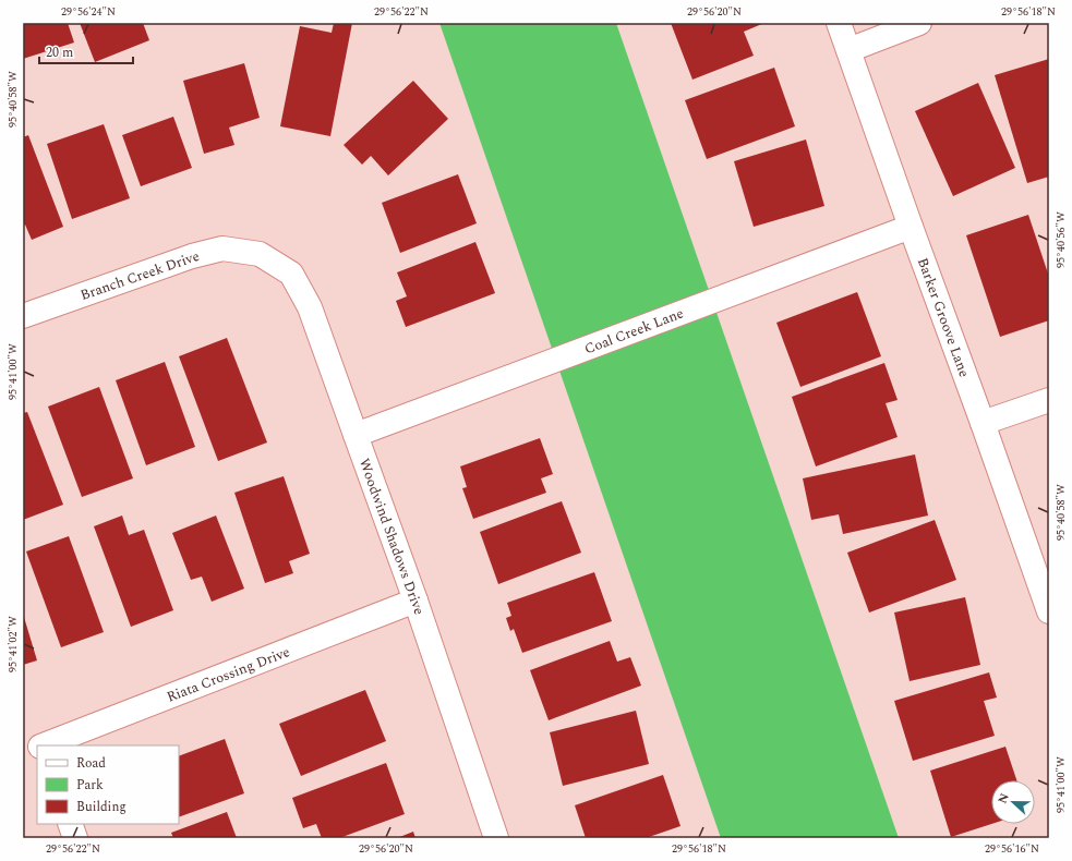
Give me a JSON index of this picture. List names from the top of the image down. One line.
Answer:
{"streets":{"street":["Branch Creek Drive","Barker Groove Lane","Coal Creek Lane","Woodwind Shadows Drive","Riata Crossing Drive"]},"crossings":[["Branch Creek Drive","Woodwind Shadows Drive"],["Barker Groove Lane","Coal Creek Lane"],["Coal Creek Lane","Woodwind Shadows Drive"],["Woodwind Shadows Drive","Riata Crossing Drive"]],"legend":["Road","Park","Building"],"scale_bar":"20 m","north":"left","coordinates":["29°56'24\"N","29°56'22\"N","29°56'20\"N","29°56'18\"N","95°40'58\"W","95°40'56\"W","95°41'00\"W","95°41'02\"W","29°56'16\"N"]}
